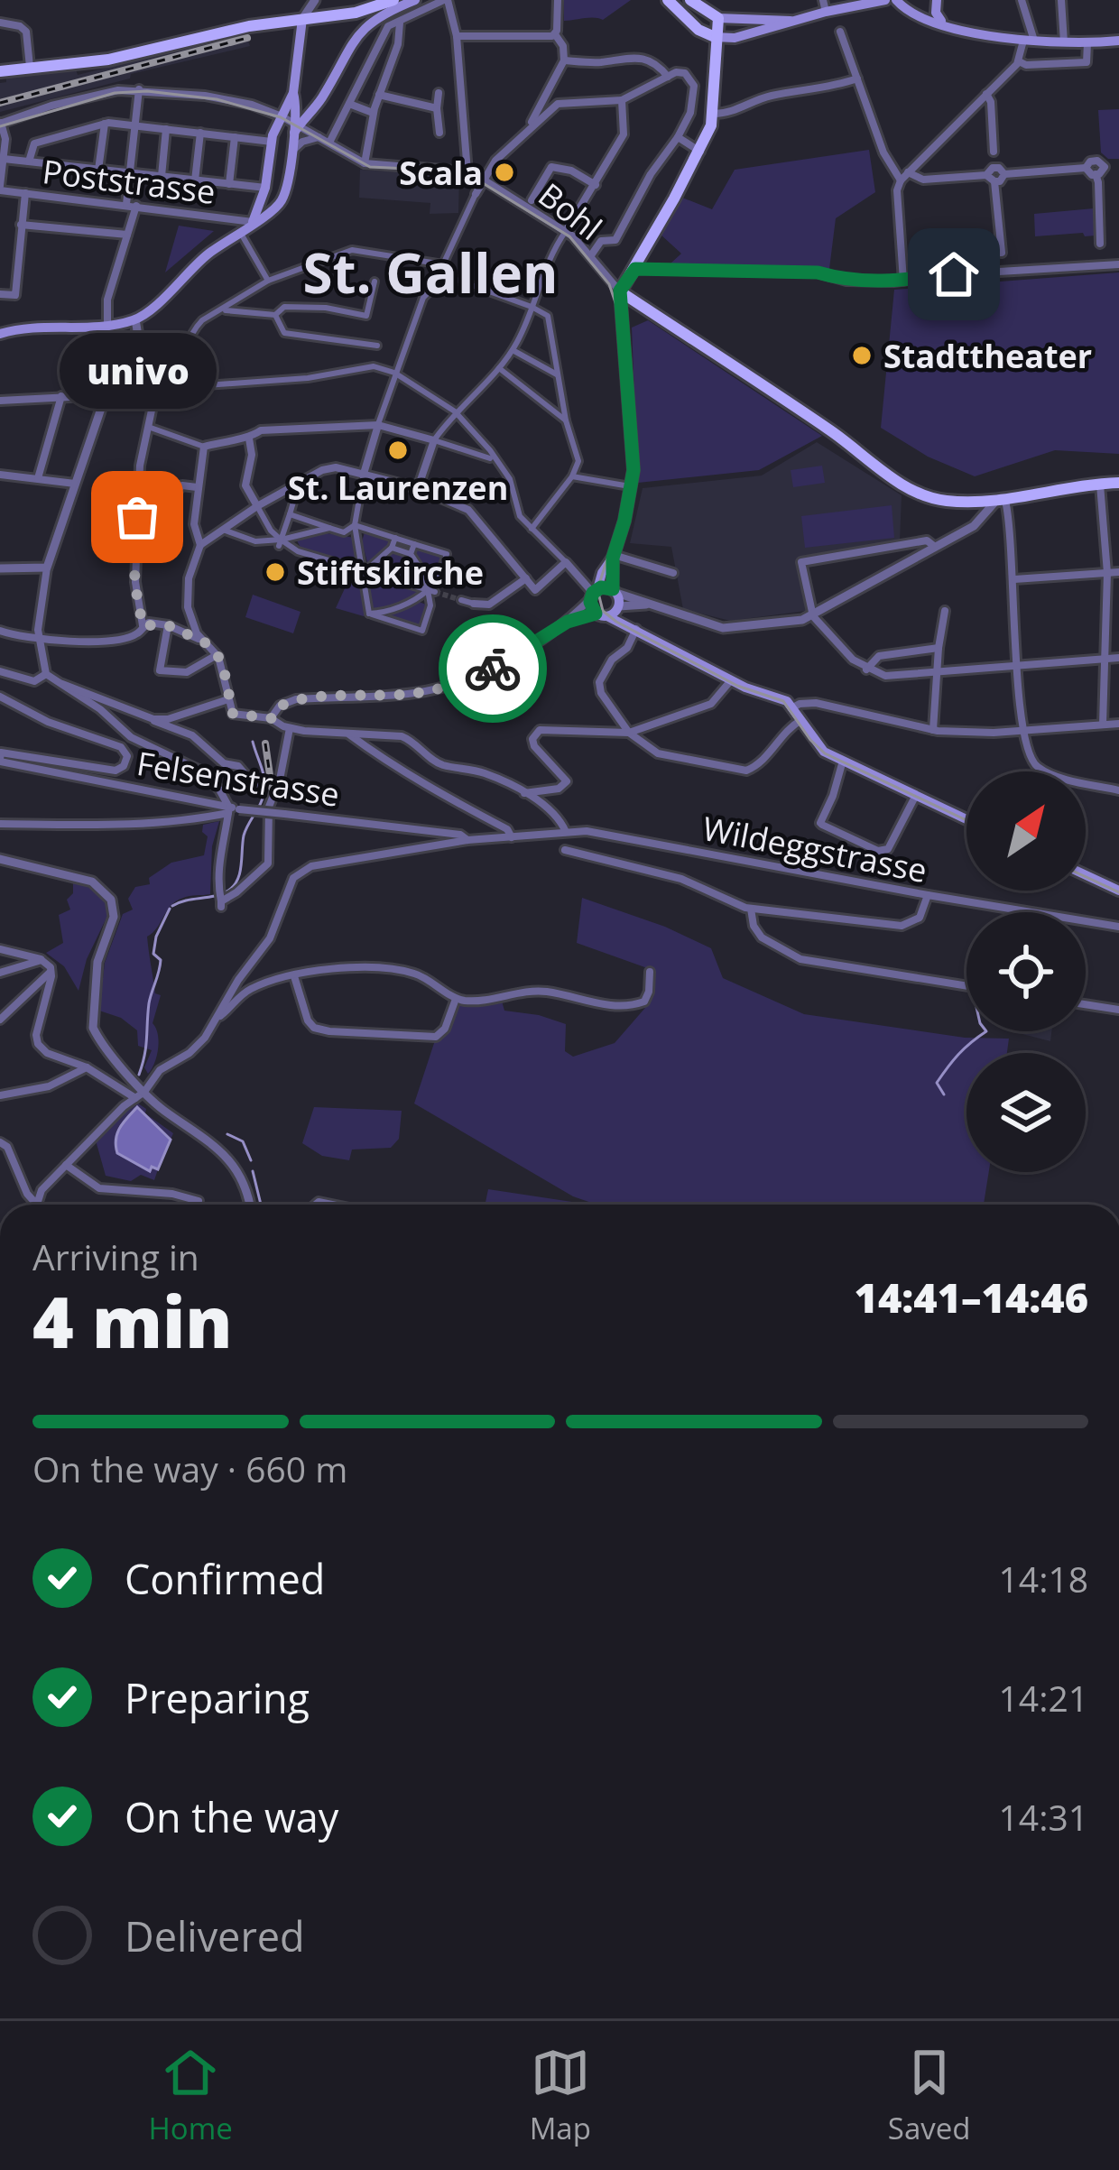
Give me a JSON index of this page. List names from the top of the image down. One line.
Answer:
{"streets":{"street":["Poststrasse","Bohl","Felsenstrasse","Wildeggstrasse"]},"crossings":[["Felsenstrasse","Wildeggstrasse"]],"districts":["St. Gallen"],"places":["Scala","Stadttheater","St. Laurenzen","univo","Stiftskirche"],"north":"top right","page":{"bubble":"univo","heading":["4 min","Arriving in","14:41–14:46"],"bar":"On the way · 660 m","list":[["Confirmed","14:18"],["Preparing","14:21"],["On the way","14:31"],"Delivered"],"tabs":["Home","Map","Saved"]}}
